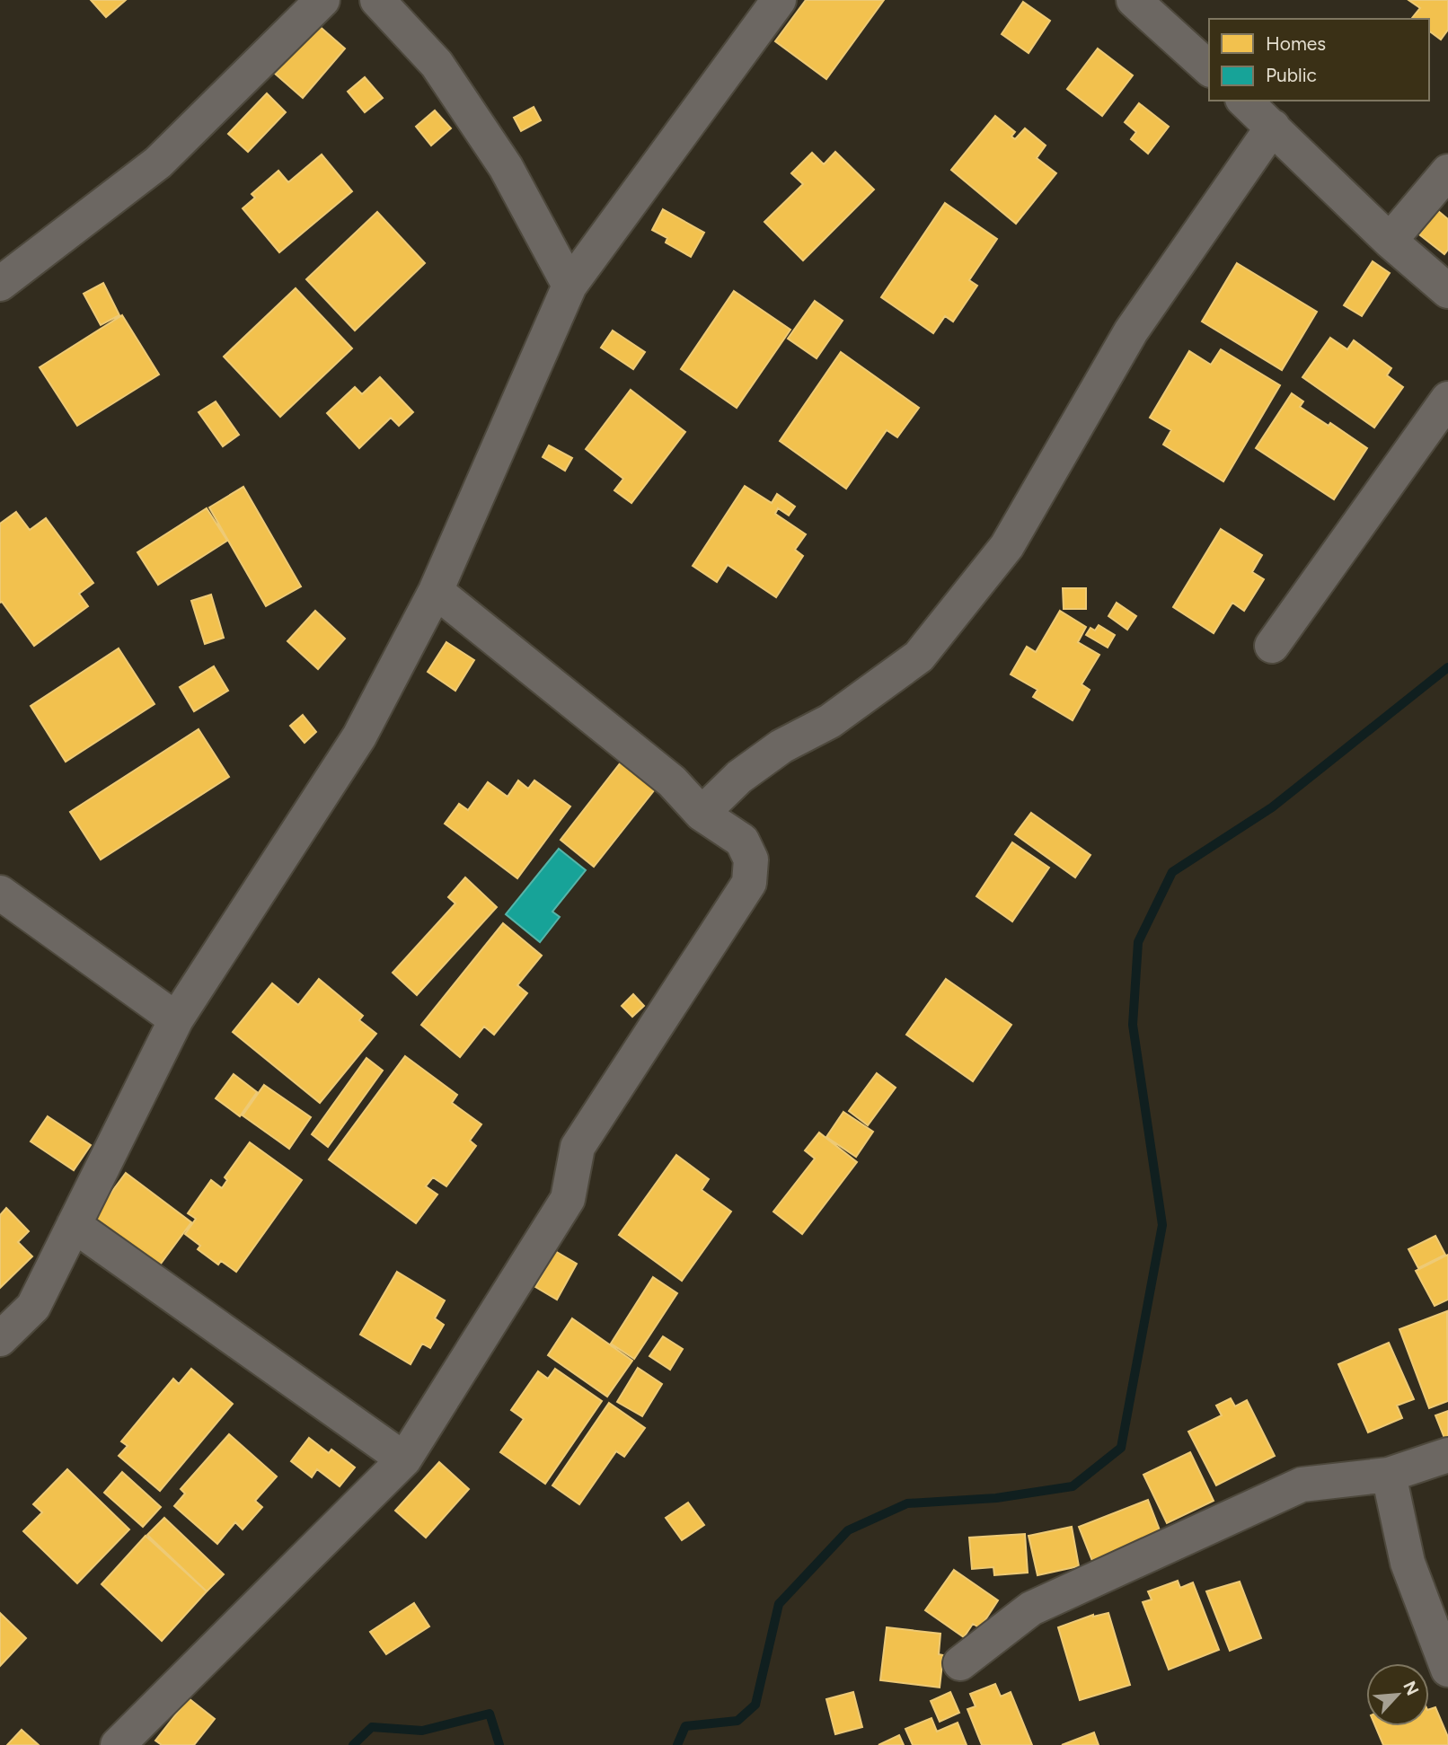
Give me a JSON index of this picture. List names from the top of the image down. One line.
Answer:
{"legend":["Homes","Public"],"north":"top right"}
